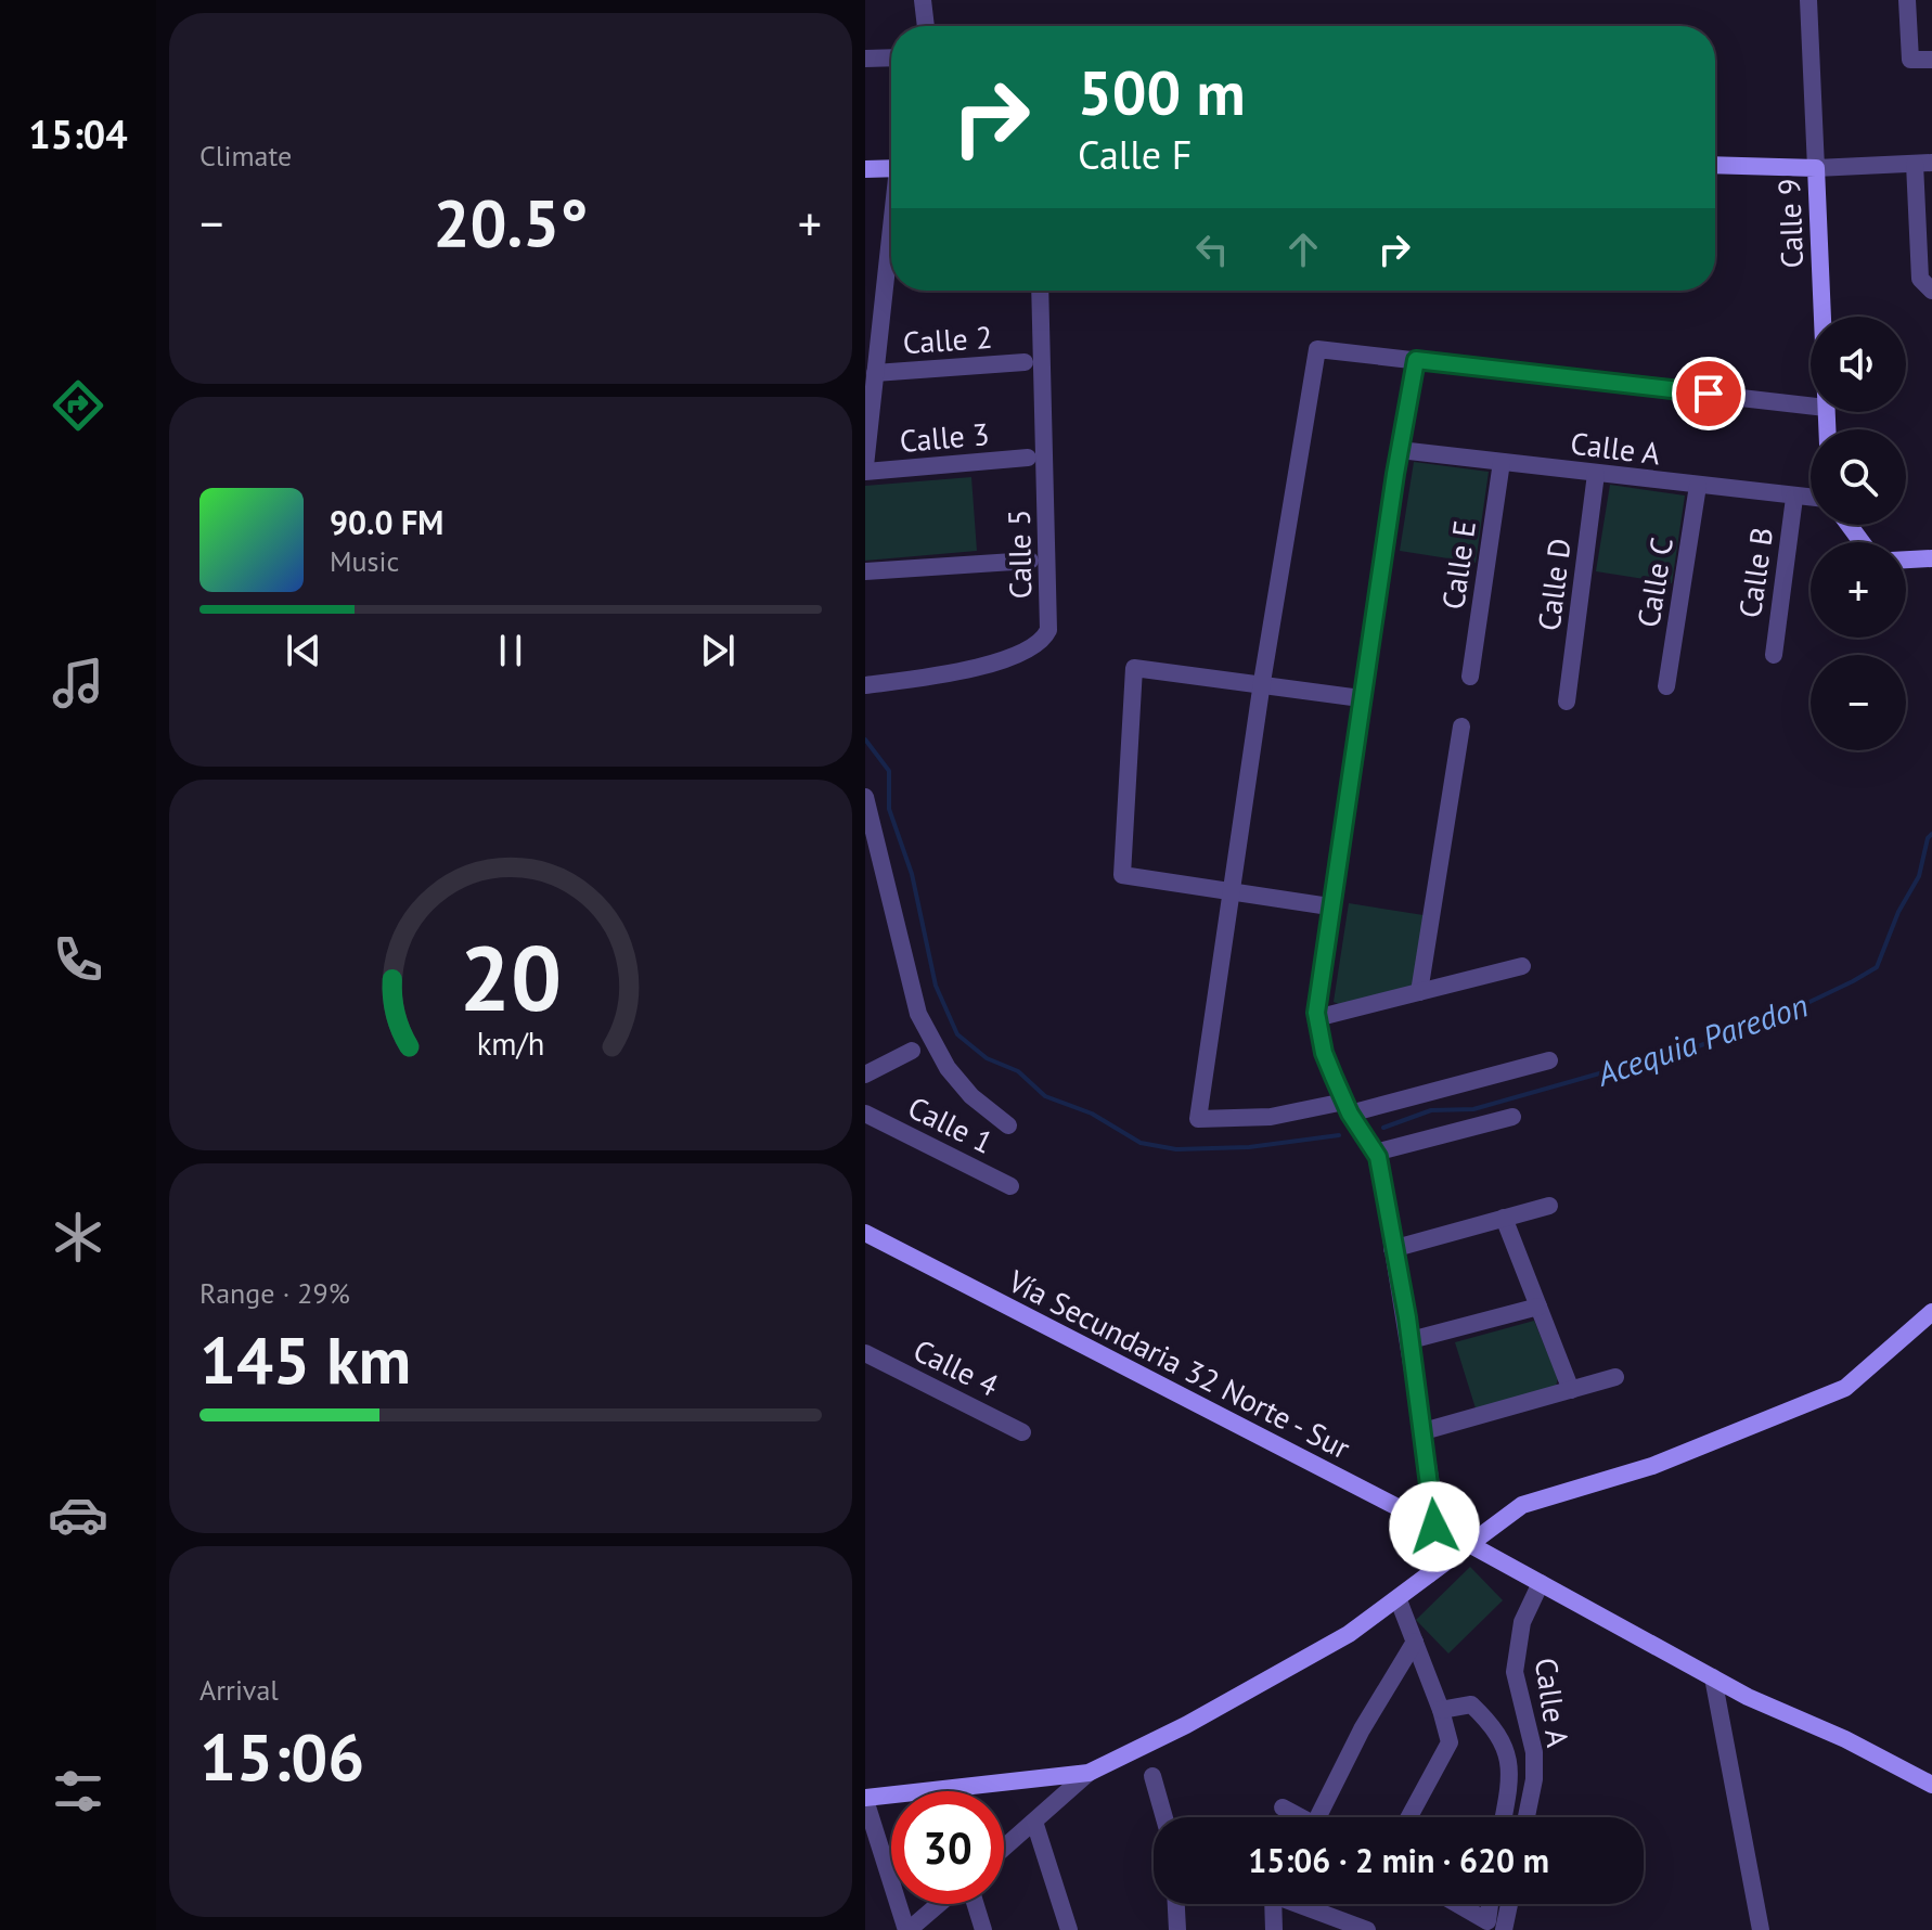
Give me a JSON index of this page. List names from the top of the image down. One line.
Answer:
{"streets":{"street":["Calle 9","Calle 2","Calle 3","Calle A","Calle 5","Calle E","Calle B","Calle C","Calle D","Calle 1","Vía Secundaria 32 Norte - Sur","Calle 4"]},"crossings":[["Calle A","Calle E"],["Calle A","Calle B"],["Calle A","Calle C"],["Calle A","Calle D"],["Calle A","Vía Secundaria 32 Norte - Sur"]],"water":["Acequia Paredon"],"page":{"tabs":"15:04","tile":["Climate",["Range · 29%","145 km"],["Arrival","15:06"]],"turn":["500 m","Calle F"],"heat":["−","20.5°","+"],"map_buttons":["+","−"],"song":["90.0 FM","Music"],"limit":"30","trip":"15:06 · 2 min · 620 m","gauge":["20","km/h"]}}
